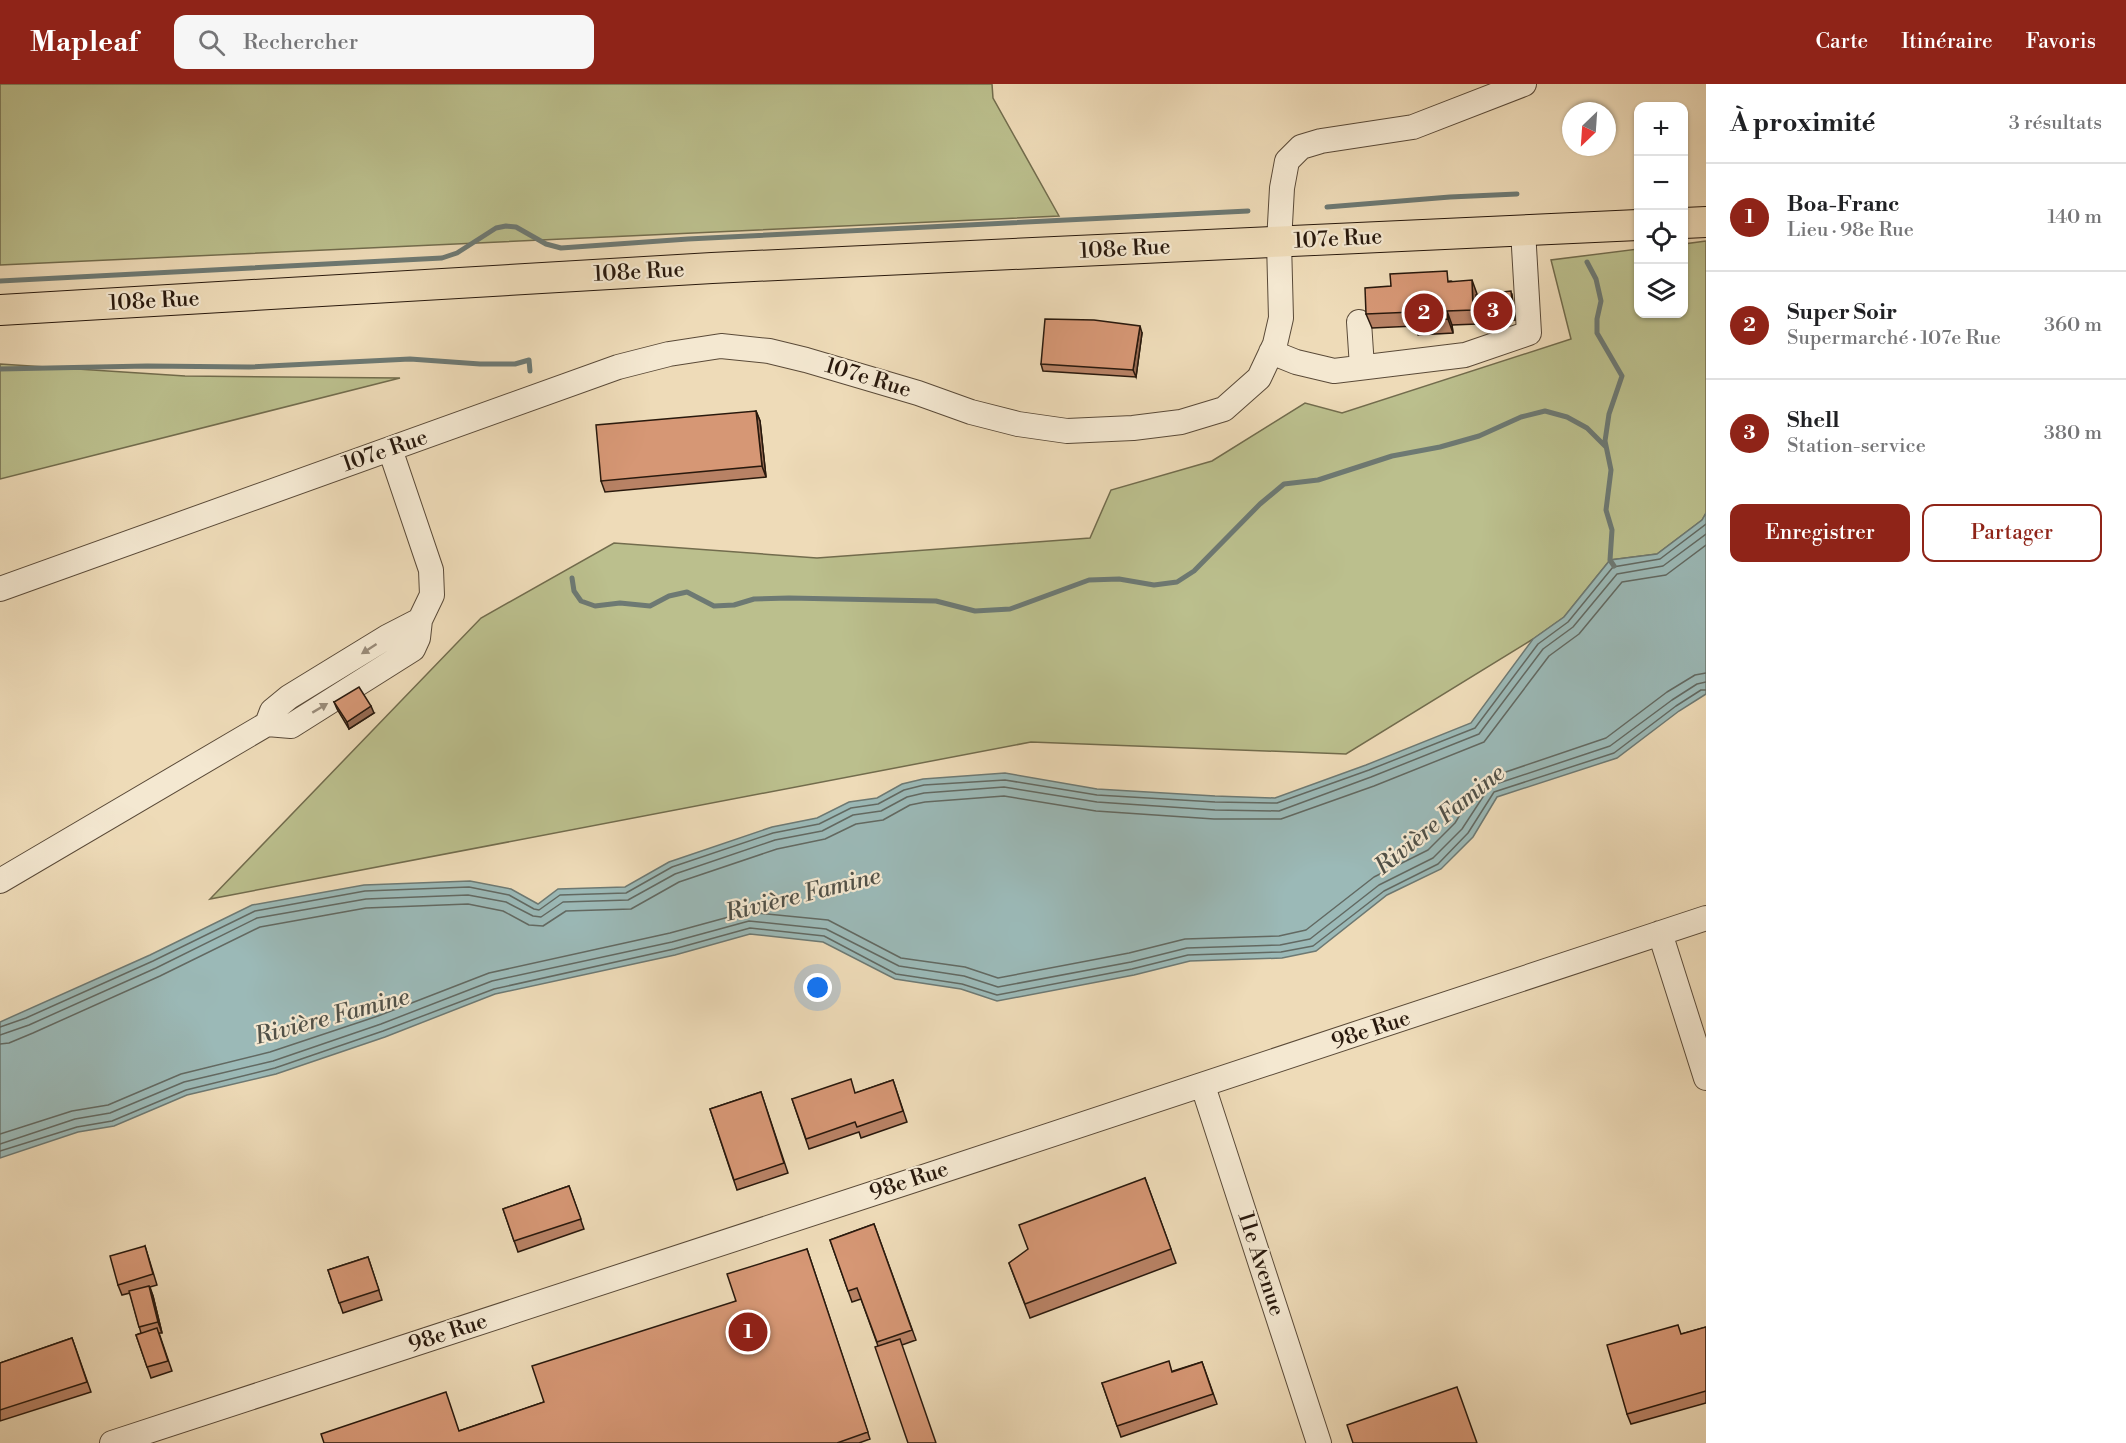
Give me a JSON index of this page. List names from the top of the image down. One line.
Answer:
{"streets":{"main road":["107e Rue","108e Rue"],"street":["98e Rue","11e Avenue"]},"crossings":[["107e Rue","108e Rue"],["98e Rue","11e Avenue"]],"water":["Rivière Famine"],"north":"bottom left","page":{"header":"Mapleaf","search":"Rechercher","nav":["Carte","Itinéraire","Favoris"],"heading":["À proximité","3 résultats"],"map_buttons":["+","−"],"list":[{"mark":"1","name":"Boa-Franc","note":"Lieu · 98e Rue","value":"140 m"},{"mark":"2","name":"Super Soir","note":"Supermarché · 107e Rue","value":"360 m"},{"mark":"3","name":"Shell","note":"Station-service","value":"380 m"}],"pins":["3","2","1"],"buttons":["Enregistrer","Partager"]}}
